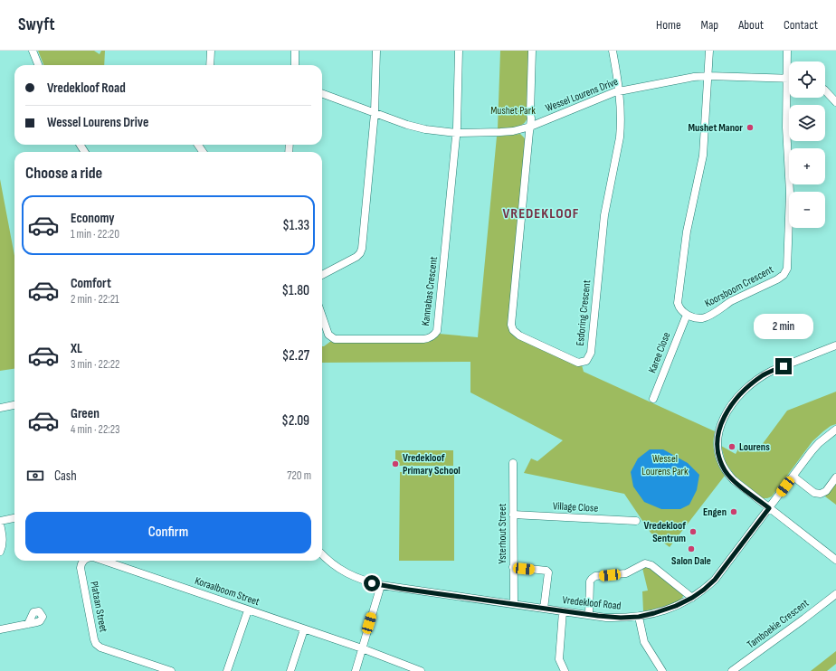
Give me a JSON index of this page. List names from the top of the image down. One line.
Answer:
{"streets":{"street":["Wessel Lourens Drive","Koorsboom Crescent","Kannabas Crescent","Esdoring Crescent","Karee Close","Village Close","Ysterhout Street","Koraalboom Street","Vredekloof Road","Plataan Street","Tamboekie Crescent"]},"crossings":[["Wessel Lourens Drive","Koorsboom Crescent"],["Wessel Lourens Drive","Kannabas Crescent"],["Wessel Lourens Drive","Esdoring Crescent"],["Koorsboom Crescent","Karee Close"],["Village Close","Ysterhout Street"],["Ysterhout Street","Vredekloof Road"]],"districts":["VREDEKLOOF"],"parks":["Mushet Park","Wessel Lourens Park"],"places":["Mushet Manor","Lourens","Vredekloof Primary School","Engen","Vredekloof Sentrum","Salon Dale"],"page":{"header":"Swyft","nav":["Home","Map","About","Contact"],"map_buttons":["+","−"],"banner":["Vredekloof Road","Wessel Lourens Drive"],"heading":"Choose a ride","list":[{"name":"Economy","note":"1 min · 22:20","value":"$1.33"},{"name":"Comfort","note":"2 min · 22:21","value":"$1.80"},{"name":"XL","note":"3 min · 22:22","value":"$2.27"},{"name":"Green","note":"4 min · 22:23","value":"$2.09"}],"bubble":"2 min","pay":["Cash","720 m"],"buttons":"Confirm"}}
